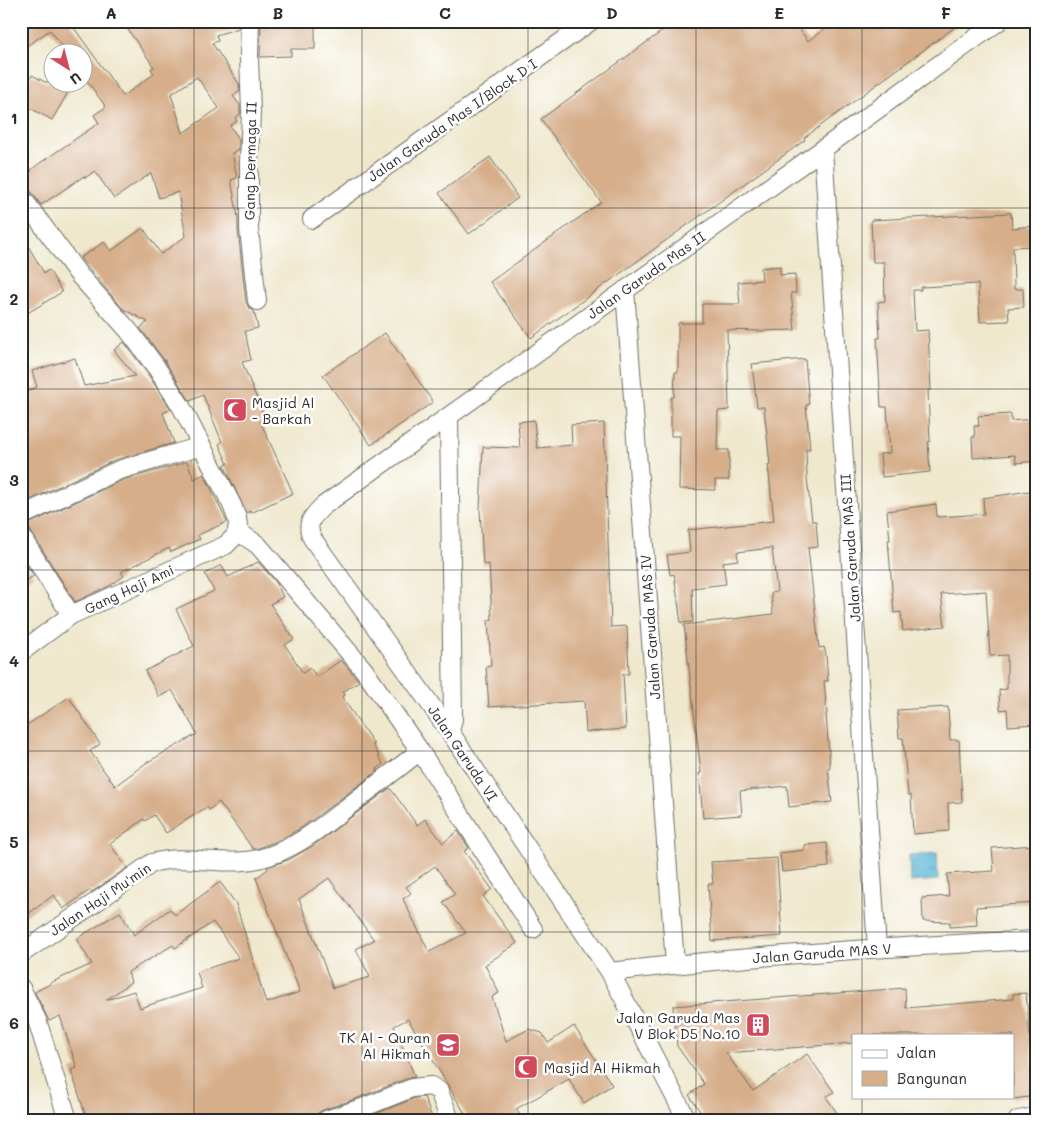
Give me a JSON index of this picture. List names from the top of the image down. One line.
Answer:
{"streets":{"street":["Jalan Garuda Mas I/Block D I","Gang Dermaga II","Jalan Garuda Mas II","Jalan Garuda MAS III","Gang Haji Ami","Jalan Garuda MAS IV","Jalan Garuda VI","Jalan Haji Mu'min","Jalan Garuda MAS V"]},"crossings":[["Jalan Garuda Mas II","Jalan Garuda MAS III"],["Jalan Garuda Mas II","Jalan Garuda MAS IV"],["Jalan Garuda Mas II","Jalan Garuda VI"],["Jalan Garuda MAS III","Jalan Garuda MAS V"],["Jalan Garuda MAS IV","Jalan Garuda MAS V"],["Jalan Garuda VI","Jalan Garuda MAS V"]],"places":{"mosque":["Masjid Al - Barkah","Masjid Al Hikmah"],"building":["Jalan Garuda Mas V Blok D5 No.10"],"school or university":["TK Al - Quran Al Hikmah"]},"legend":["Jalan","Bangunan"],"north":"bottom right","grid":{"columns":["A","B","C","D","E","F"],"rows":["1","2","3","4","5","6"]}}
